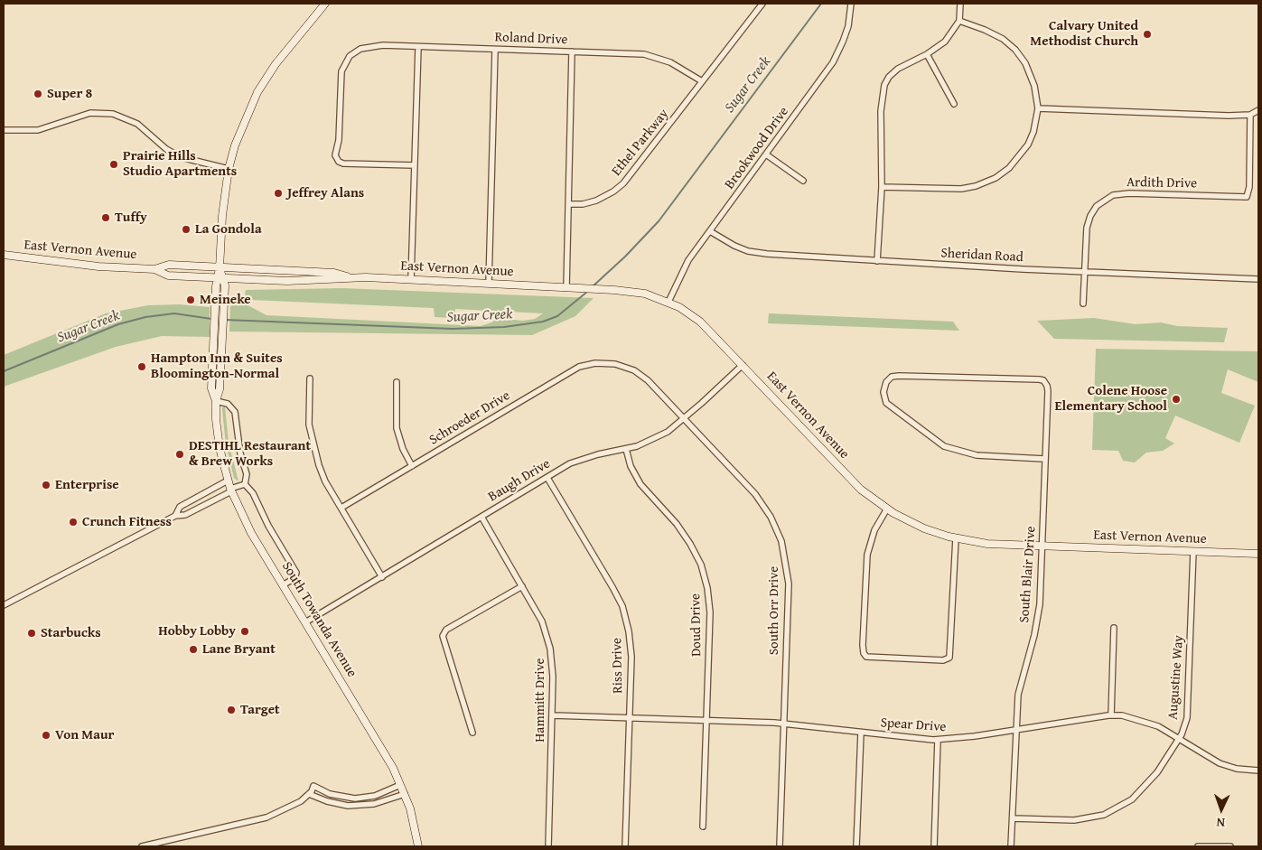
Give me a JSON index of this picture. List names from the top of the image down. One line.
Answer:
{"streets":{"main road":["East Vernon Avenue","South Towanda Avenue"],"street":["Roland Drive","Ethel Parkway","Brookwood Drive","Ardith Drive","Sheridan Road","Schroeder Drive","Baugh Drive","South Blair Drive","South Orr Drive","Doud Drive","Riss Drive","Augustine Way","Hammitt Drive","Spear Drive"]},"crossings":[["Roland Drive","Ethel Parkway"],["Brookwood Drive","East Vernon Avenue"],["Brookwood Drive","Sheridan Road"],["Ardith Drive","Sheridan Road"],["East Vernon Avenue","Baugh Drive"],["East Vernon Avenue","South Blair Drive"],["East Vernon Avenue","South Towanda Avenue"],["East Vernon Avenue","Augustine Way"],["Schroeder Drive","South Orr Drive"],["Baugh Drive","South Orr Drive"],["Baugh Drive","South Towanda Avenue"],["Baugh Drive","Doud Drive"],["Baugh Drive","Riss Drive"],["Baugh Drive","Hammitt Drive"],["South Blair Drive","Augustine Way"],["South Blair Drive","Spear Drive"],["South Orr Drive","Spear Drive"],["Doud Drive","Spear Drive"],["Riss Drive","Spear Drive"],["Augustine Way","Spear Drive"],["Hammitt Drive","Spear Drive"]],"water":["Sugar Creek"],"places":["Calvary United Methodist Church","Super 8","Prairie Hills Studio Apartments","Jeffrey Alans","Tuffy","La Gondola","Meineke","Hampton Inn & Suites Bloomington-Normal","Colene Hoose Elementary School","DESTIHL Restaurant & Brew Works","Enterprise","Crunch Fitness","Hobby Lobby","Starbucks","Lane Bryant","Target","Von Maur"],"north":"bottom"}
